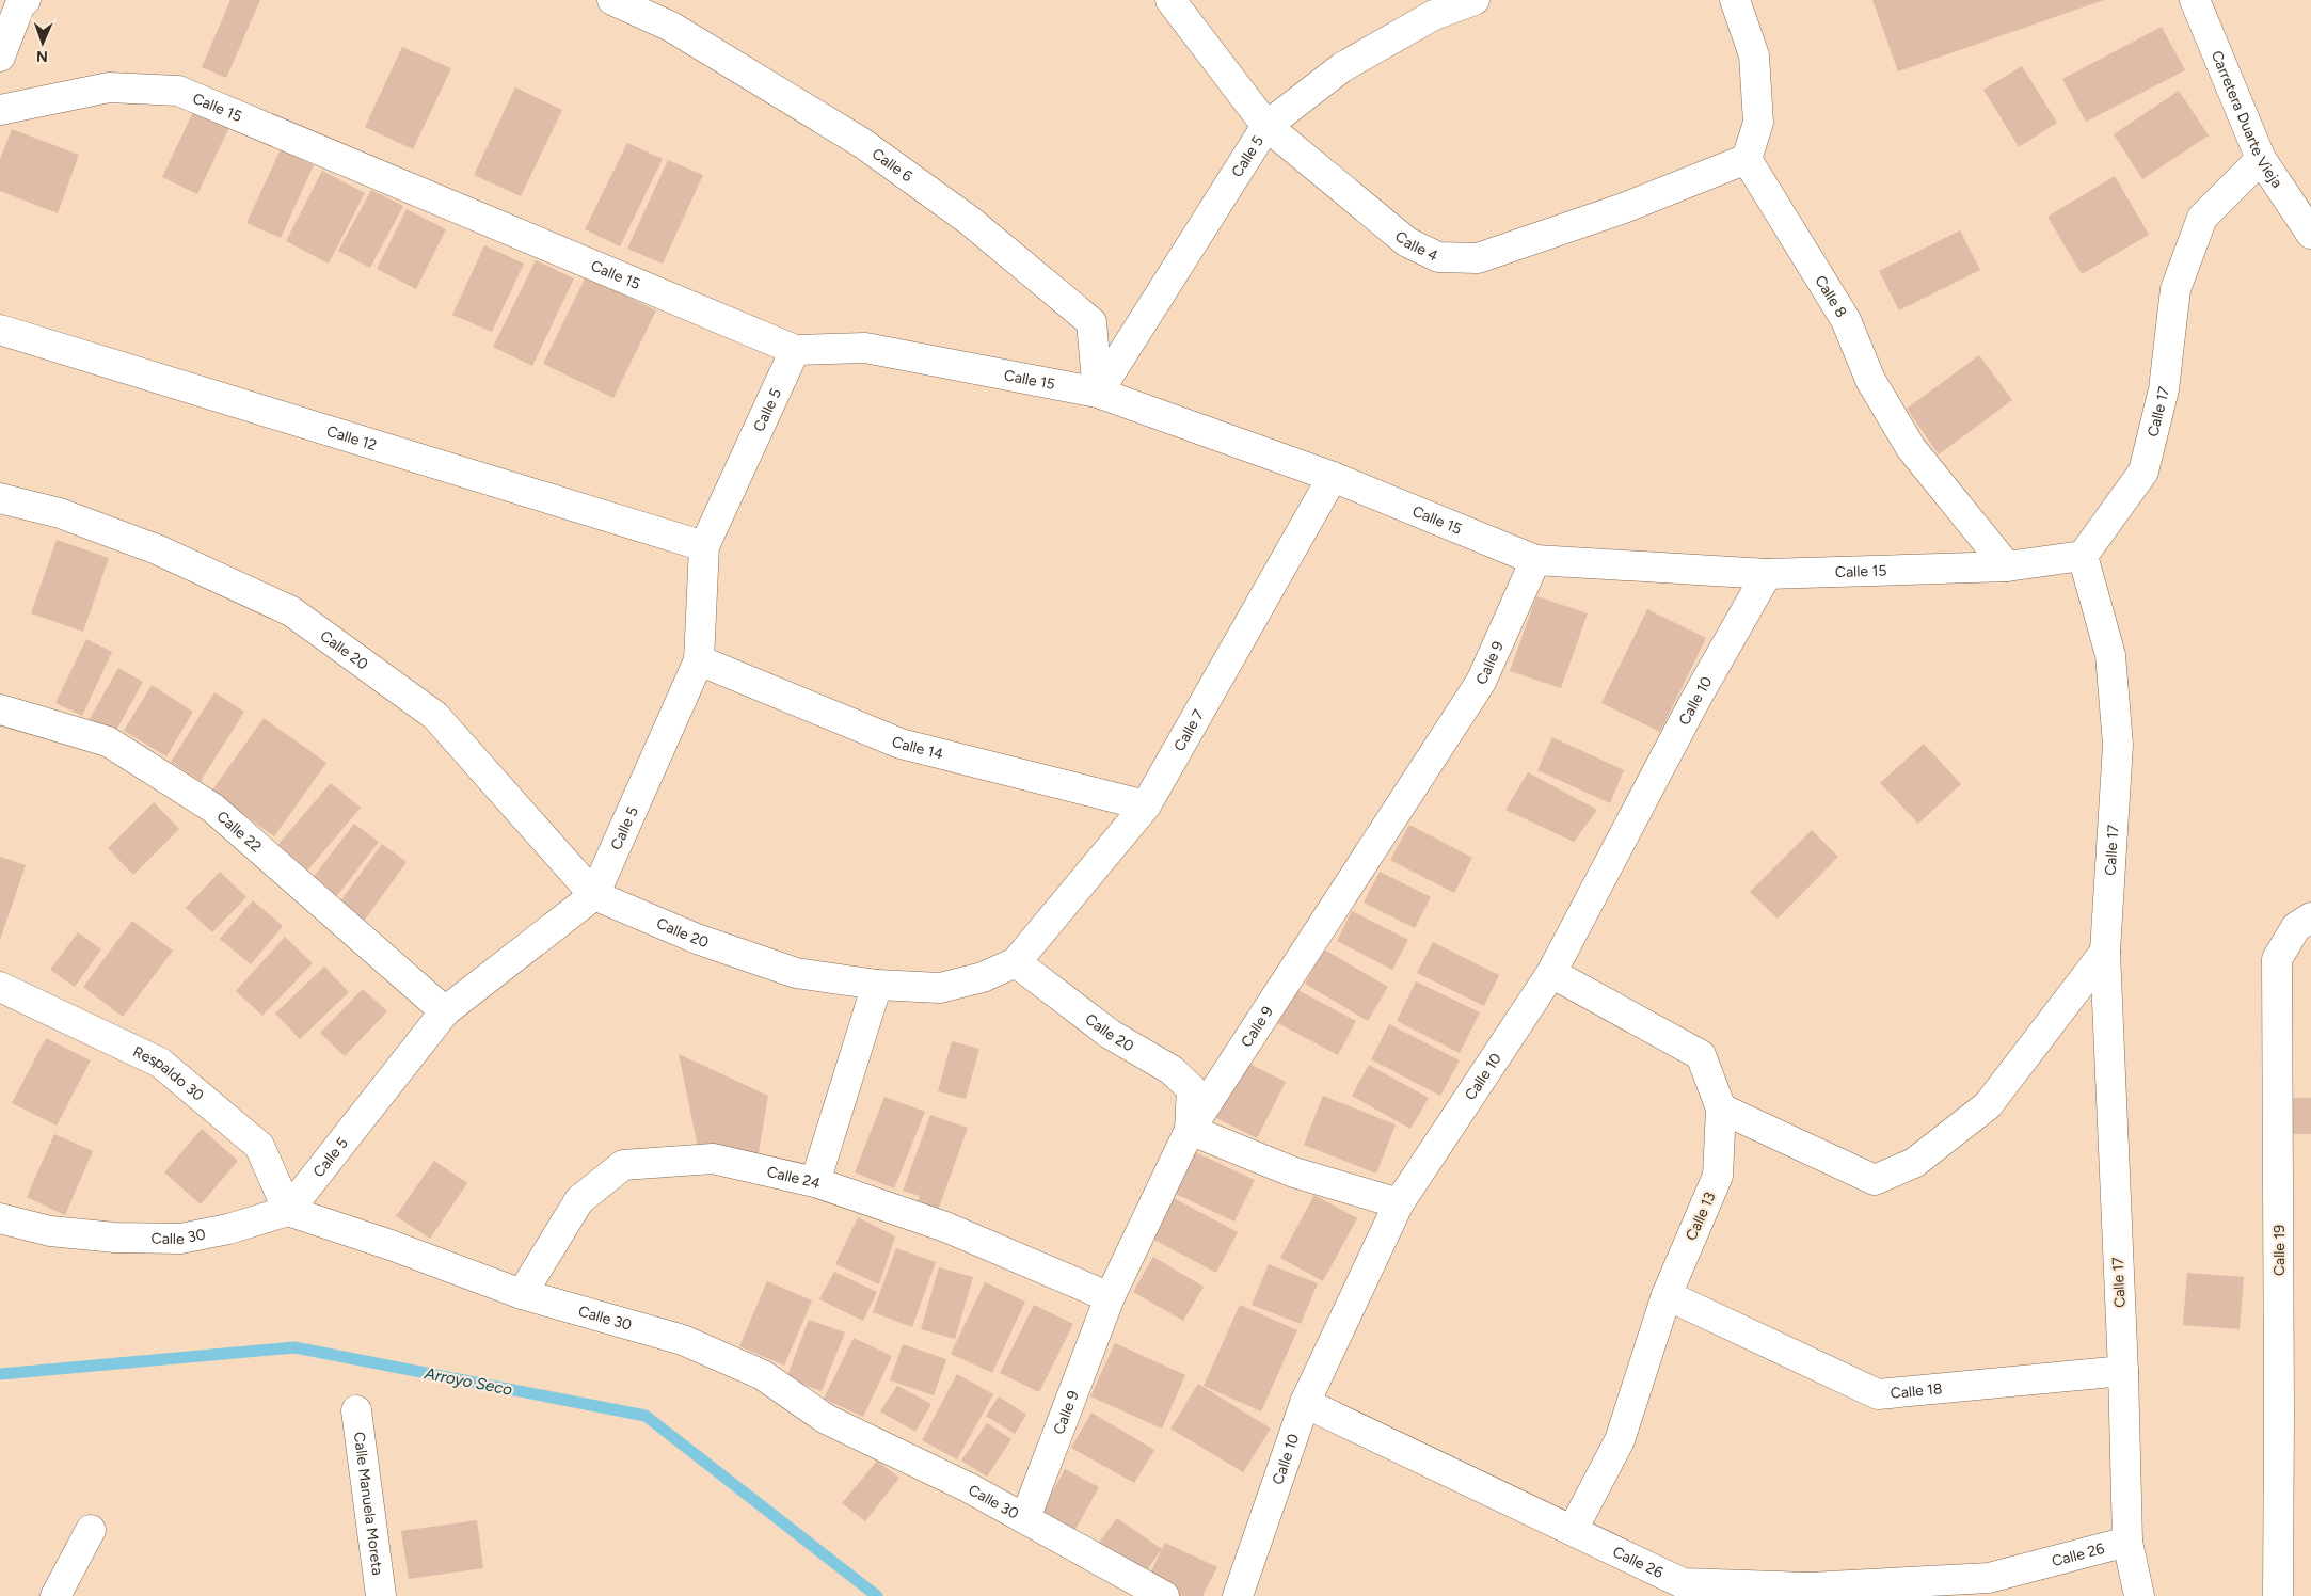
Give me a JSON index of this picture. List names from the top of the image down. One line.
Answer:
{"streets":{"street":["Calle 15","Carretera Duarte Vieja","Calle 5","Calle 6","Calle 4","Calle 8","Calle 17","Calle 12","Calle 20","Calle 9","Calle 10","Calle 7","Calle 14","Calle 22","Respaldo 30","Calle 24","Calle 13","Calle 30","Calle 19","Calle 18","Calle Manuela Moreta","Calle 26"]},"crossings":[["Calle 15","Calle 5"],["Calle 15","Calle 6"],["Calle 15","Calle 8"],["Calle 15","Calle 17"],["Calle 15","Calle 9"],["Calle 15","Calle 10"],["Calle 15","Calle 7"],["Carretera Duarte Vieja","Calle 17"],["Calle 5","Calle 6"],["Calle 5","Calle 4"],["Calle 5","Calle 12"],["Calle 5","Calle 20"],["Calle 5","Calle 14"],["Calle 5","Calle 22"],["Calle 5","Respaldo 30"],["Calle 5","Calle 30"],["Calle 4","Calle 8"],["Calle 17","Calle 18"],["Calle 17","Calle 26"],["Calle 20","Calle 9"],["Calle 20","Calle 7"],["Calle 9","Calle 24"],["Calle 9","Calle 30"],["Calle 10","Calle 13"],["Calle 10","Calle 26"],["Calle 7","Calle 14"],["Respaldo 30","Calle 30"],["Calle 24","Calle 30"],["Calle 13","Calle 18"],["Calle 13","Calle 26"]],"water":["Arroyo Seco"],"north":"bottom"}
